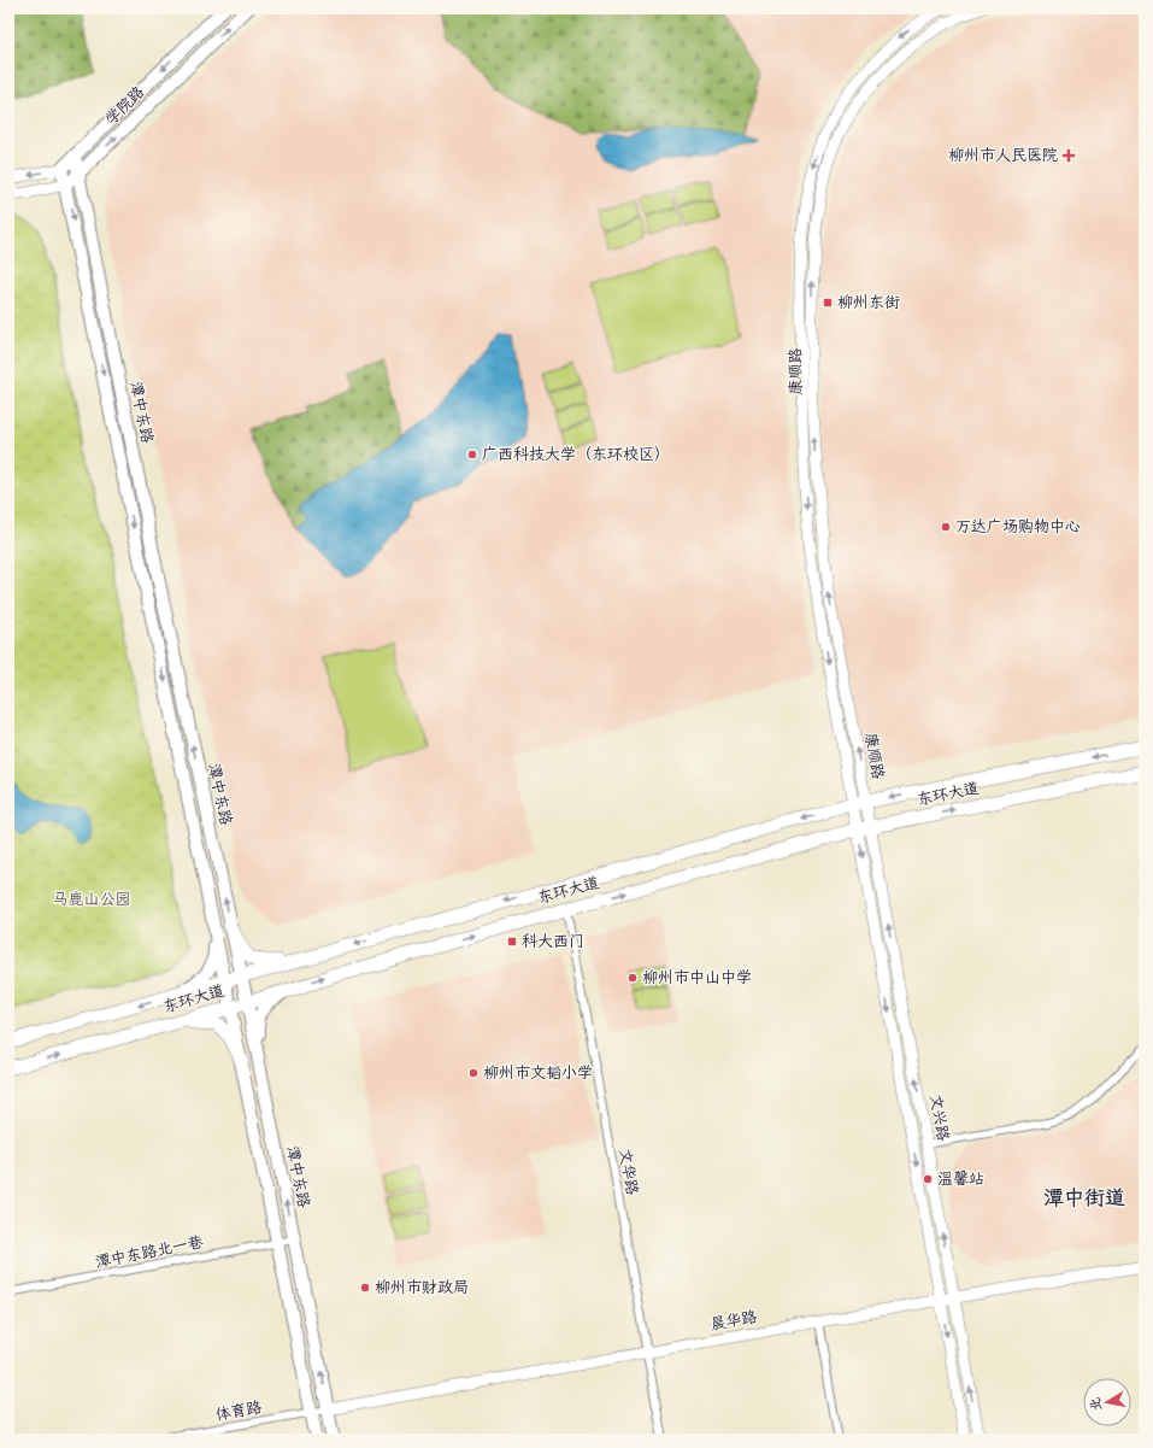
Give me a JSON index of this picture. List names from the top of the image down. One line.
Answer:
{"streets":{"highway":["东环大道"],"main road":["学院路","康顺路","潭中东路","文兴路","晨华路"],"street":["文华路","潭中东路北一巷","体育路"]},"crossings":[["学院路","潭中东路"],["康顺路","东环大道"],["康顺路","文兴路"],["潭中东路","东环大道"],["潭中东路","潭中东路北一巷"],["潭中东路","晨华路"],["潭中东路","体育路"],["东环大道","文兴路"],["东环大道","文华路"],["文兴路","晨华路"],["文华路","晨华路"],["晨华路","体育路"]],"districts":["潭中街道"],"parks":["马鹿山公园"],"places":{"health":["柳州市人民医院"],"transit":["柳州东街","科大西门"],"other":["广西科技大学（东环校区）","万达广场购物中心","柳州市中山中学","柳州市文韬小学","温馨站","柳州市财政局"]},"north":"left"}
